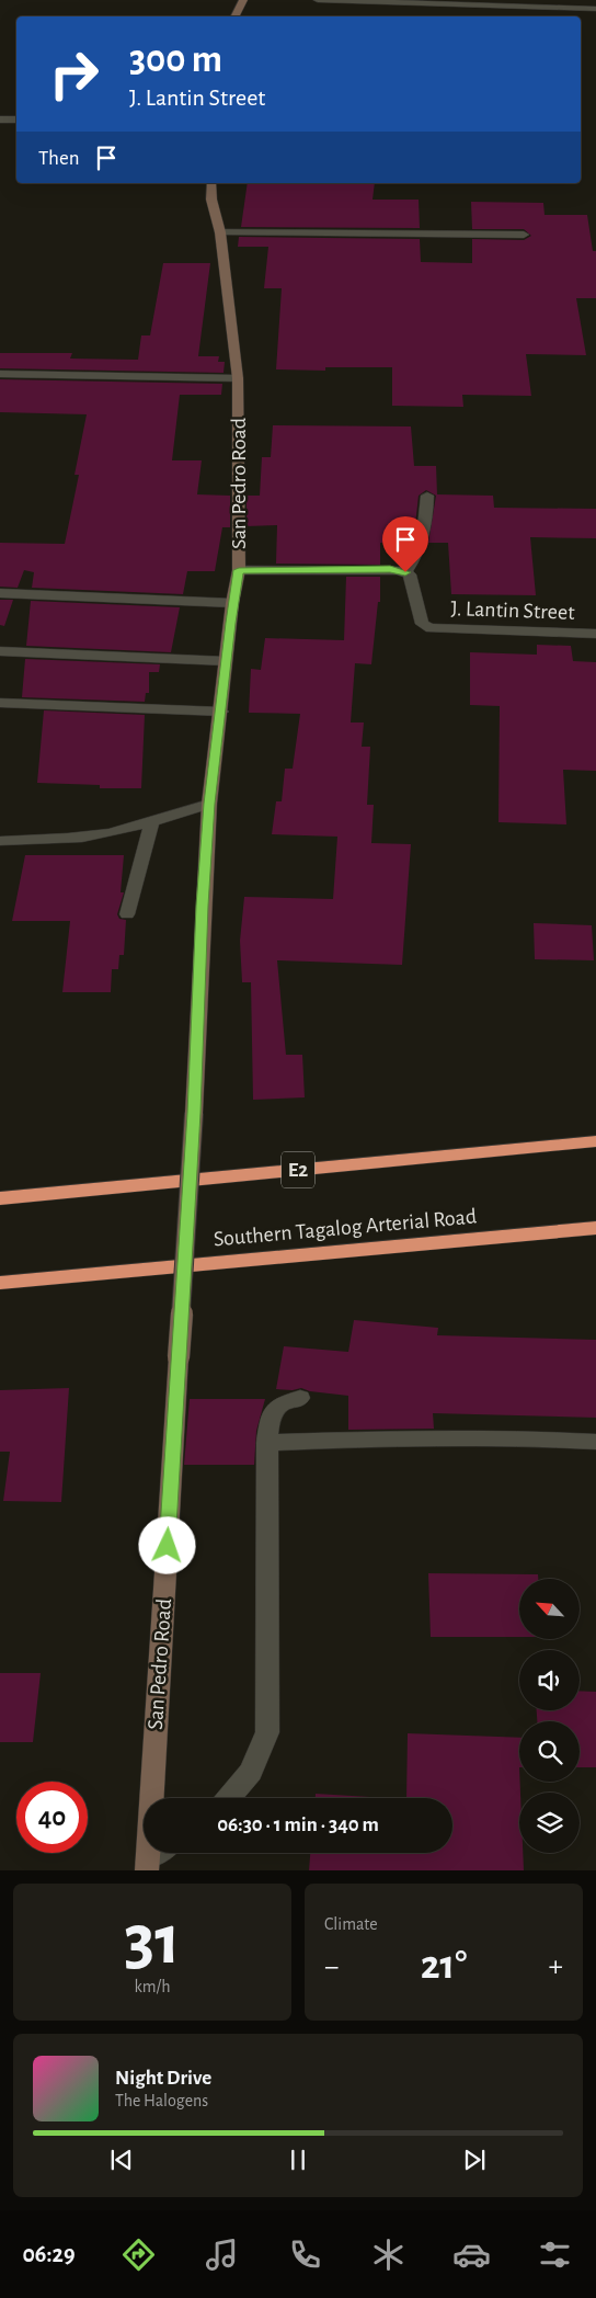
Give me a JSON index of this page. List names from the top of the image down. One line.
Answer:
{"streets":{"highway":["E2","Southern Tagalog Arterial Road"],"street":["San Pedro Road","J. Lantin Street"]},"north":"top left","page":{"turn":["300 m","J. Lantin Street"],"then":"Then","limit":"40","trip":"06:30 · 1 min · 340 m","tile":[["31","km/h"],"Climate"],"heat":["−","21°","+"],"song":["Night Drive","The Halogens"],"tabs":"06:29"}}
